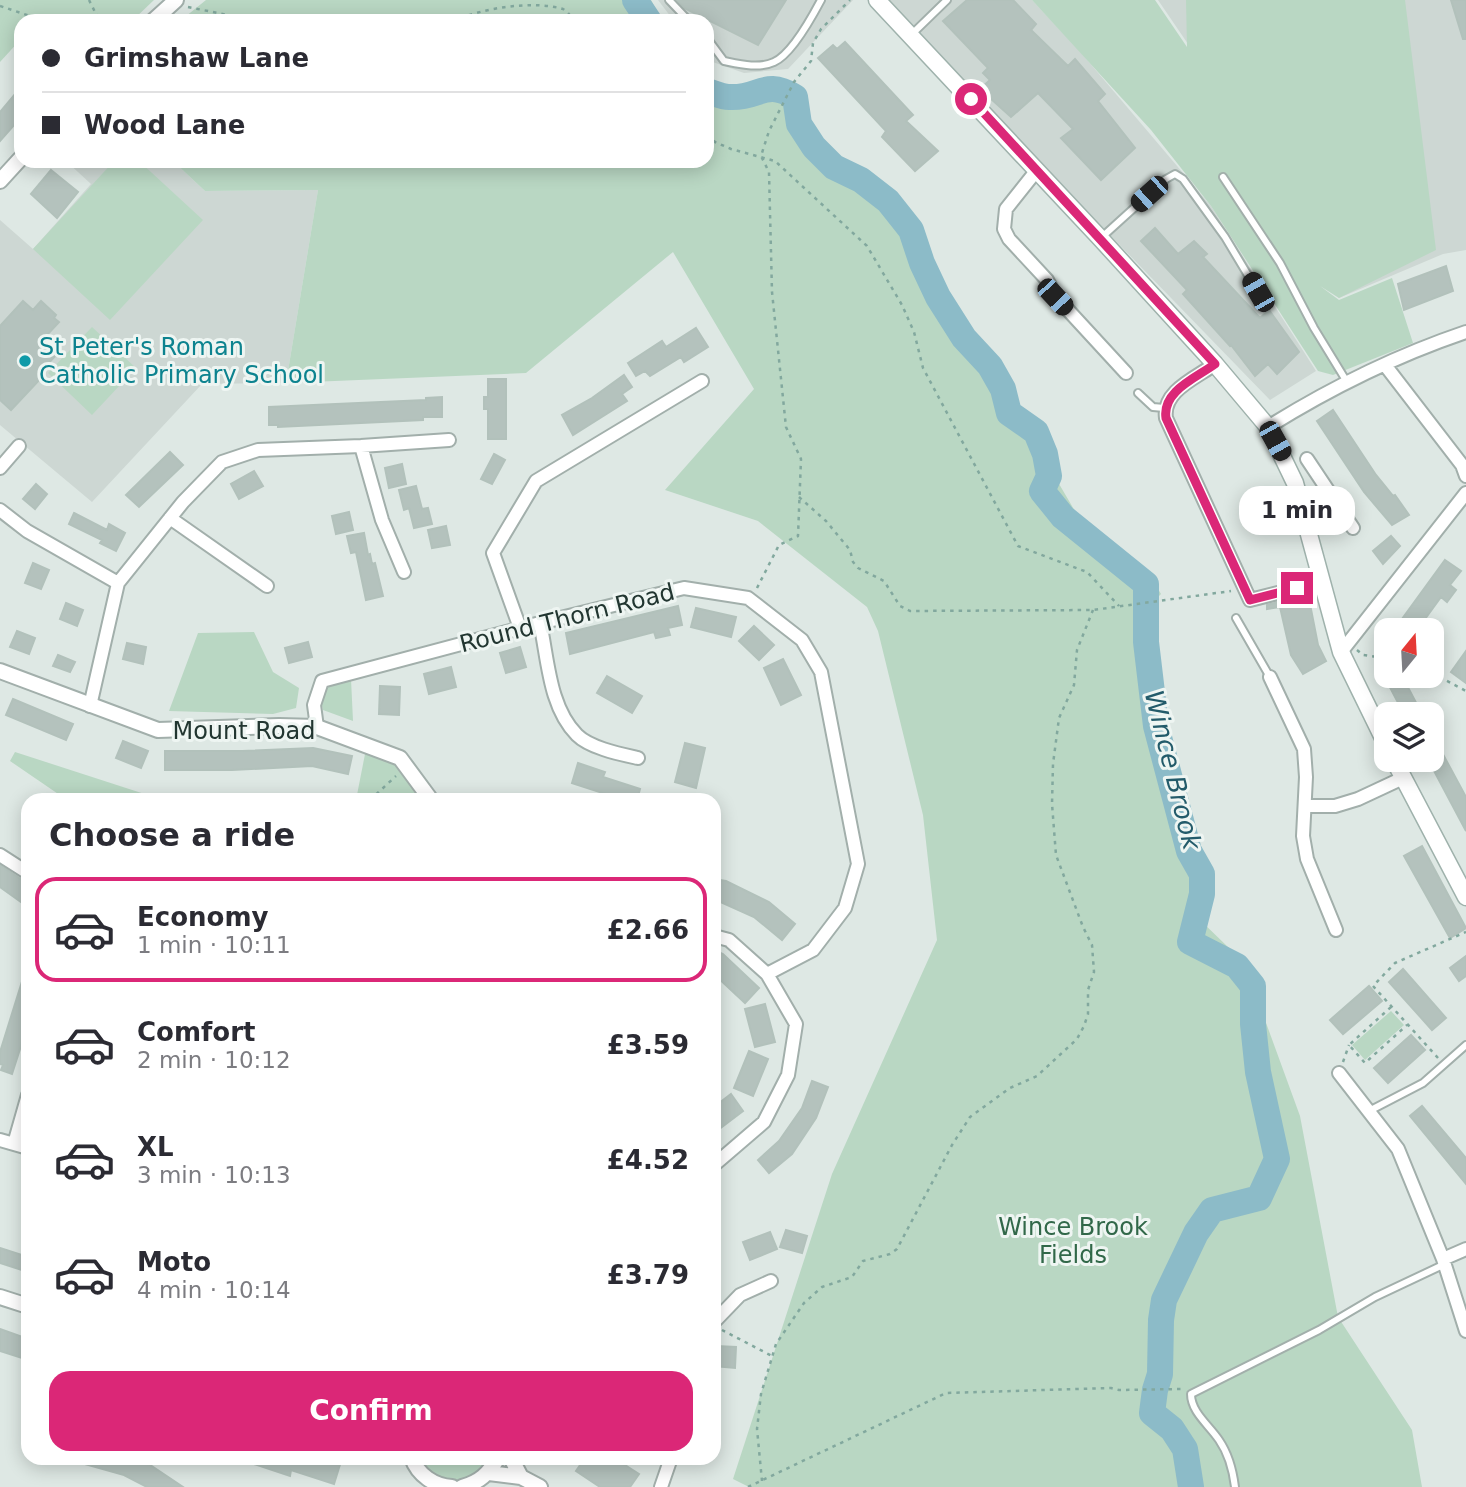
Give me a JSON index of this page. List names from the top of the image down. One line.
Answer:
{"streets":{"street":["Round Thorn Road","Mount Road"]},"crossings":[["Round Thorn Road","Mount Road"]],"water":["Wince Brook"],"parks":["Wince Brook Fields"],"places":["St Peter's Roman Catholic Primary School"],"north":"top","page":{"banner":["Grimshaw Lane","Wood Lane"],"bubble":"1 min","heading":"Choose a ride","list":[{"name":"Economy","note":"1 min · 10:11","value":"£2.66"},{"name":"Comfort","note":"2 min · 10:12","value":"£3.59"},{"name":"XL","note":"3 min · 10:13","value":"£4.52"},{"name":"Moto","note":"4 min · 10:14","value":"£3.79"}],"buttons":"Confirm"}}
